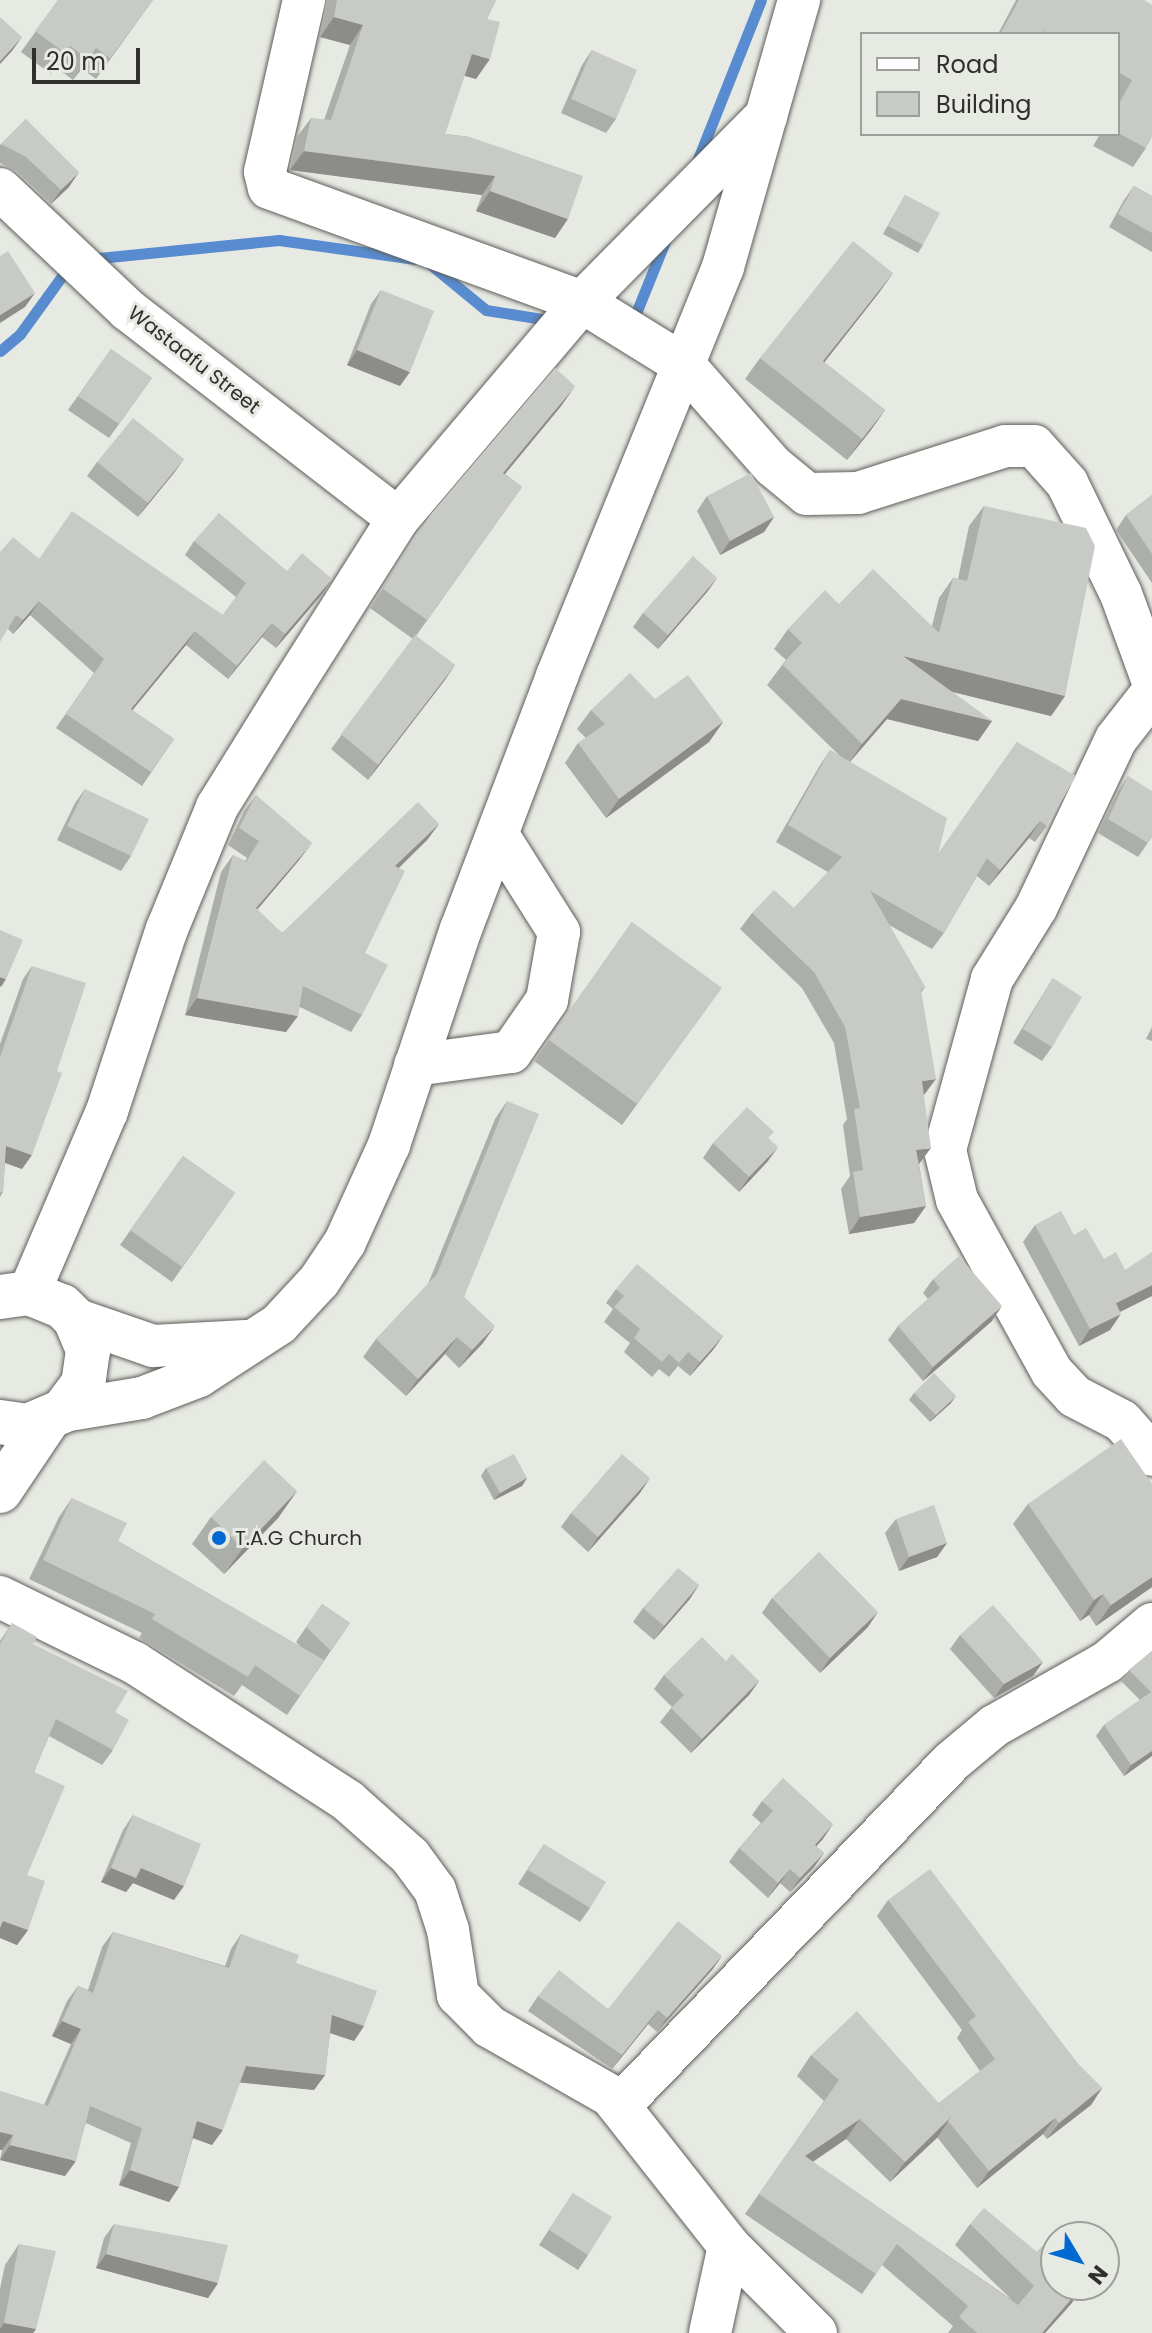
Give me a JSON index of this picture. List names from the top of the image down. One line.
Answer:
{"streets":{"street":["Wastaafu Street"]},"places":["T.A.G Church"],"legend":["Road","Building"],"scale_bar":"20 m","north":"bottom right"}
